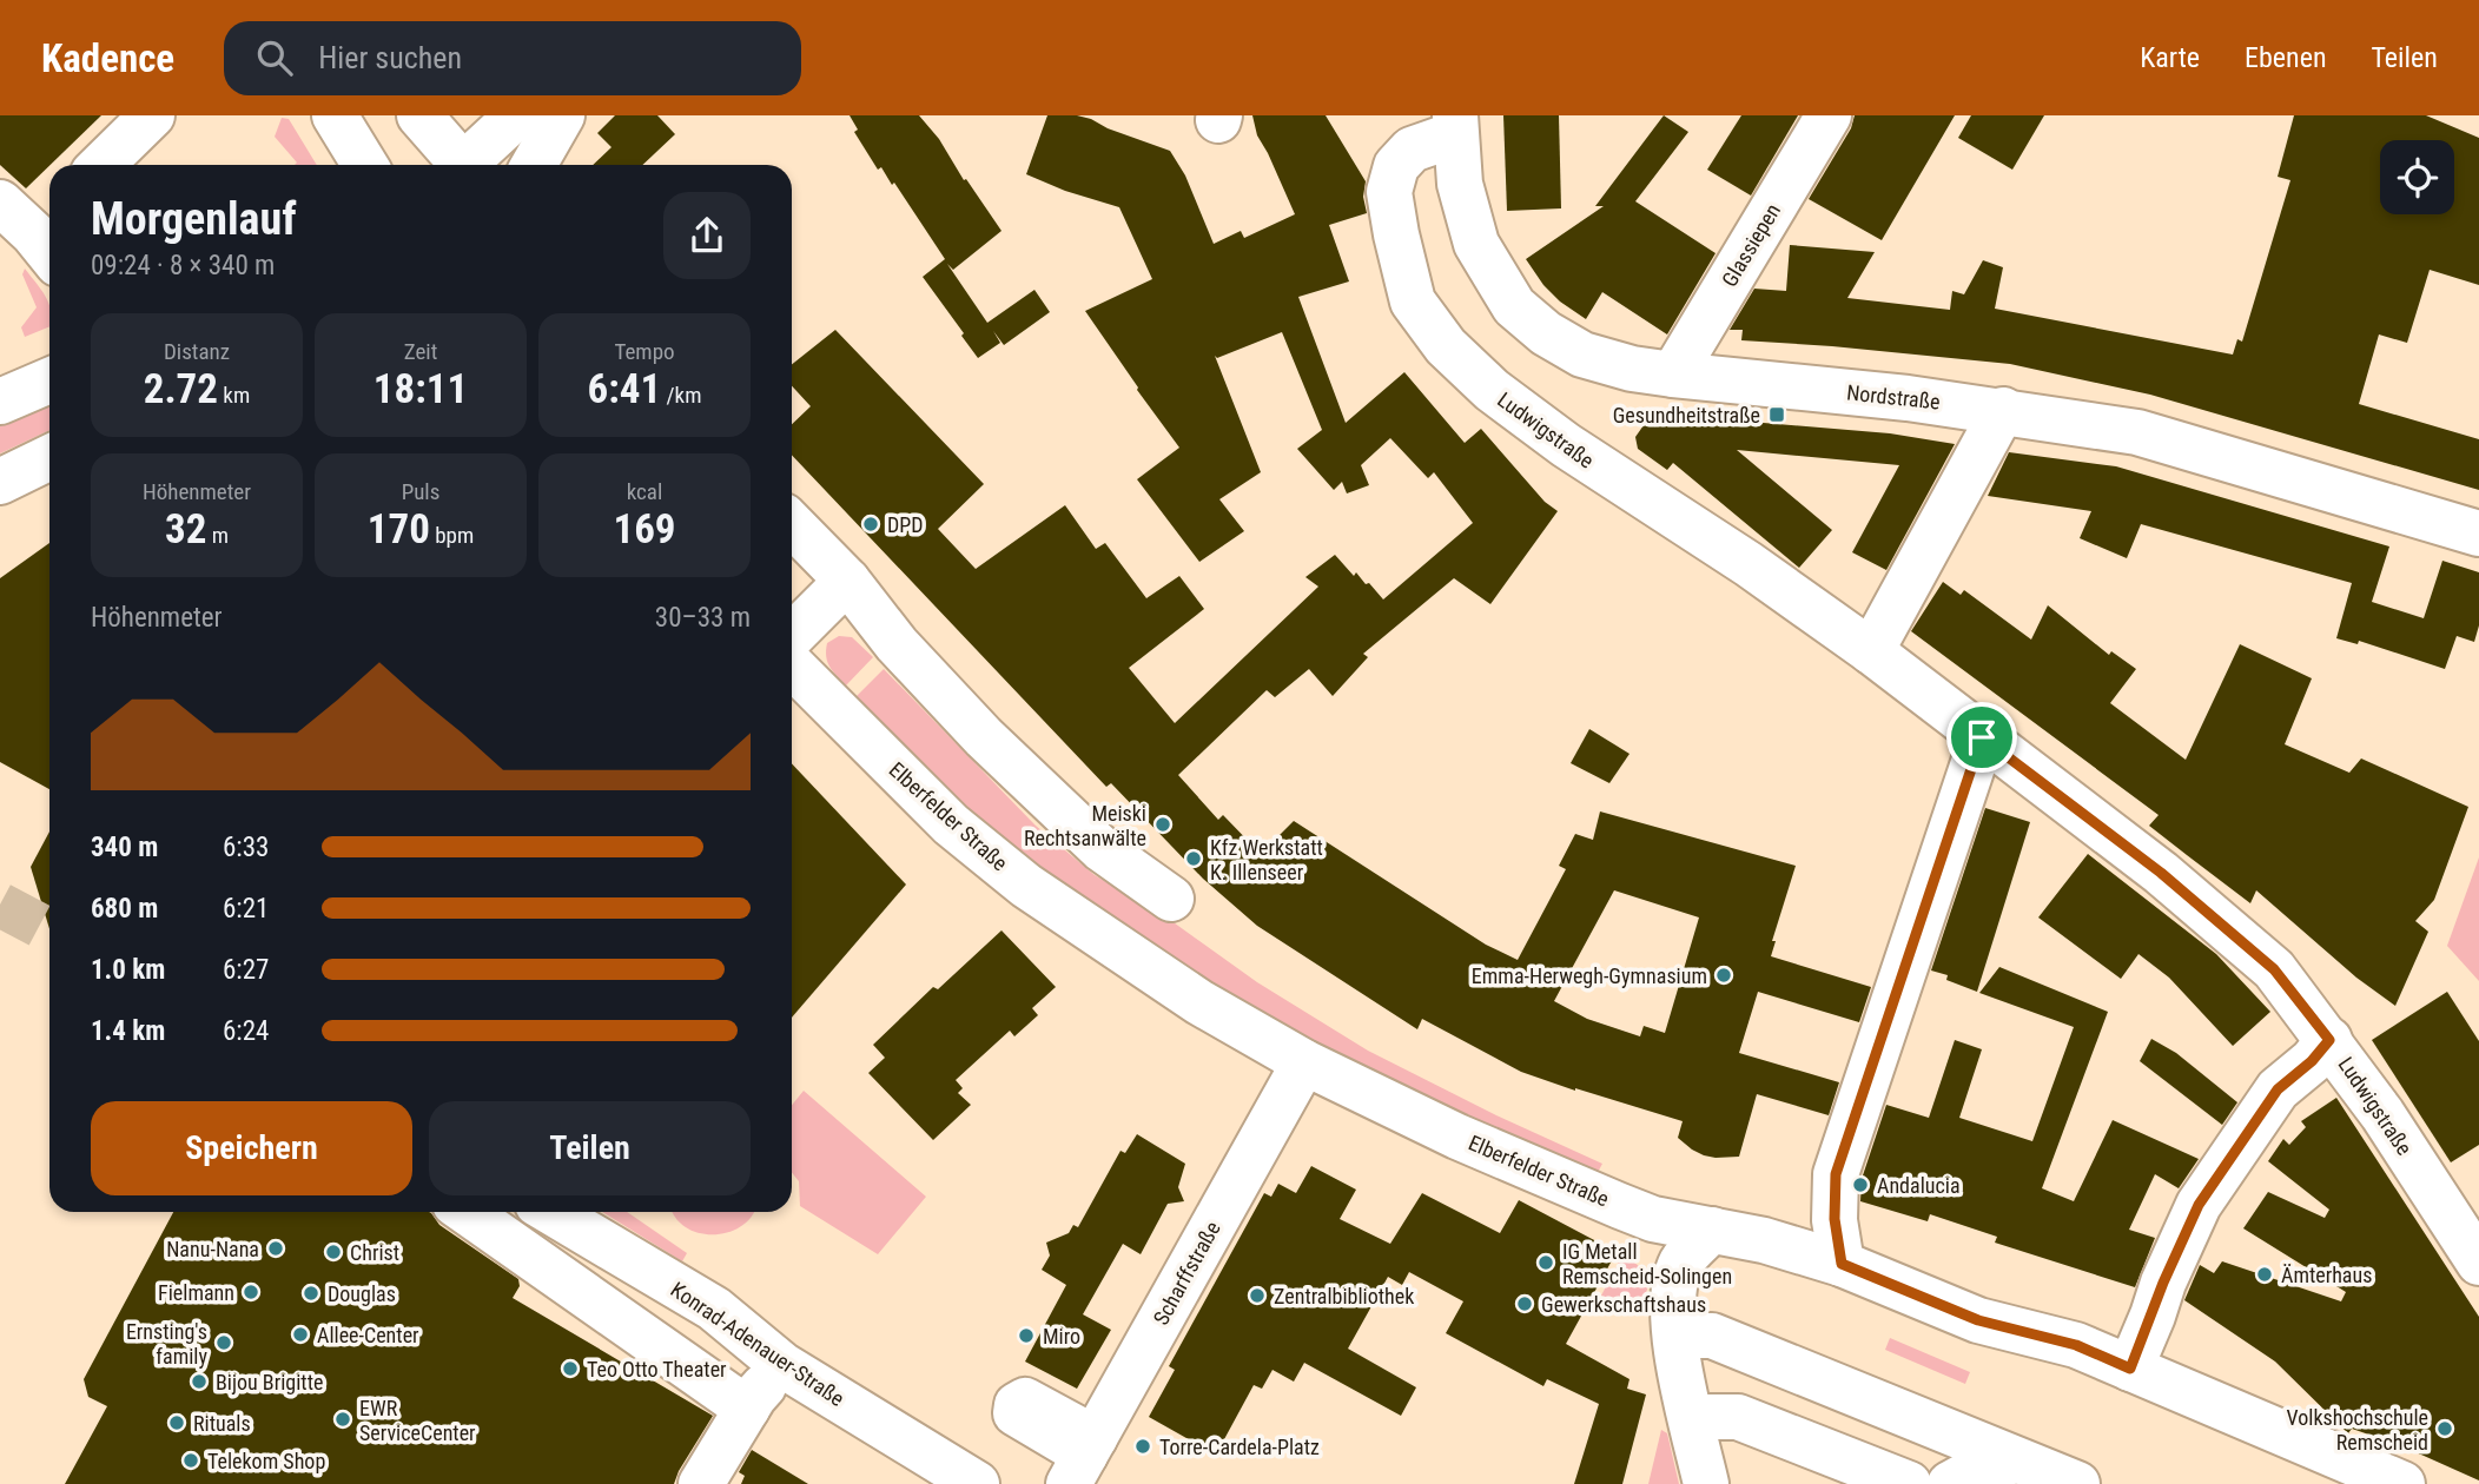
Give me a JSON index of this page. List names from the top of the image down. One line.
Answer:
{"streets":{"street":["Glassiepen","Nordstraße","Ludwigstraße","Elberfelder Straße","Scharffstraße","Konrad-Adenauer-Straße"]},"crossings":[["Glassiepen","Nordstraße"],["Nordstraße","Ludwigstraße"],["Elberfelder Straße","Scharffstraße"]],"places":{"transit":["Gesundheitstraße"],"other":["DPD","Meiski Rechtsanwälte","Kfz Werkstatt K. Illenseer","Emma-Herwegh-Gymnasium","Andalucia","Nanu-Nana","Christ","IG Metall Remscheid-Solingen","Ämterhaus","Fielmann","Douglas","Zentralbibliothek","Gewerkschaftshaus","Allee-Center","Miro","Ernsting's family","Teo Otto Theater","Bijou Brigitte","EWR ServiceCenter","Rituals","Volkshochschule Remscheid","Torre-Cardela-Platz","Telekom Shop"]},"page":{"header":"Kadence","search":"Hier suchen","nav":["Karte","Ebenen","Teilen"],"heading":["Morgenlauf","09:24 · 8 × 340 m"],"stats":[["Distanz","2.72 km"],["Zeit","18:11"],["Tempo","6:41 /km"],["Höhenmeter","32 m"],["Puls","170 bpm"],["kcal","169"]],"chart":["Höhenmeter","30–33 m"],"list":[{"name":"340 m","note":"6:33"},{"name":"680 m","note":"6:21"},{"name":"1.0 km","note":"6:27"},{"name":"1.4 km","note":"6:24"}],"buttons":["Speichern","Teilen"]}}
